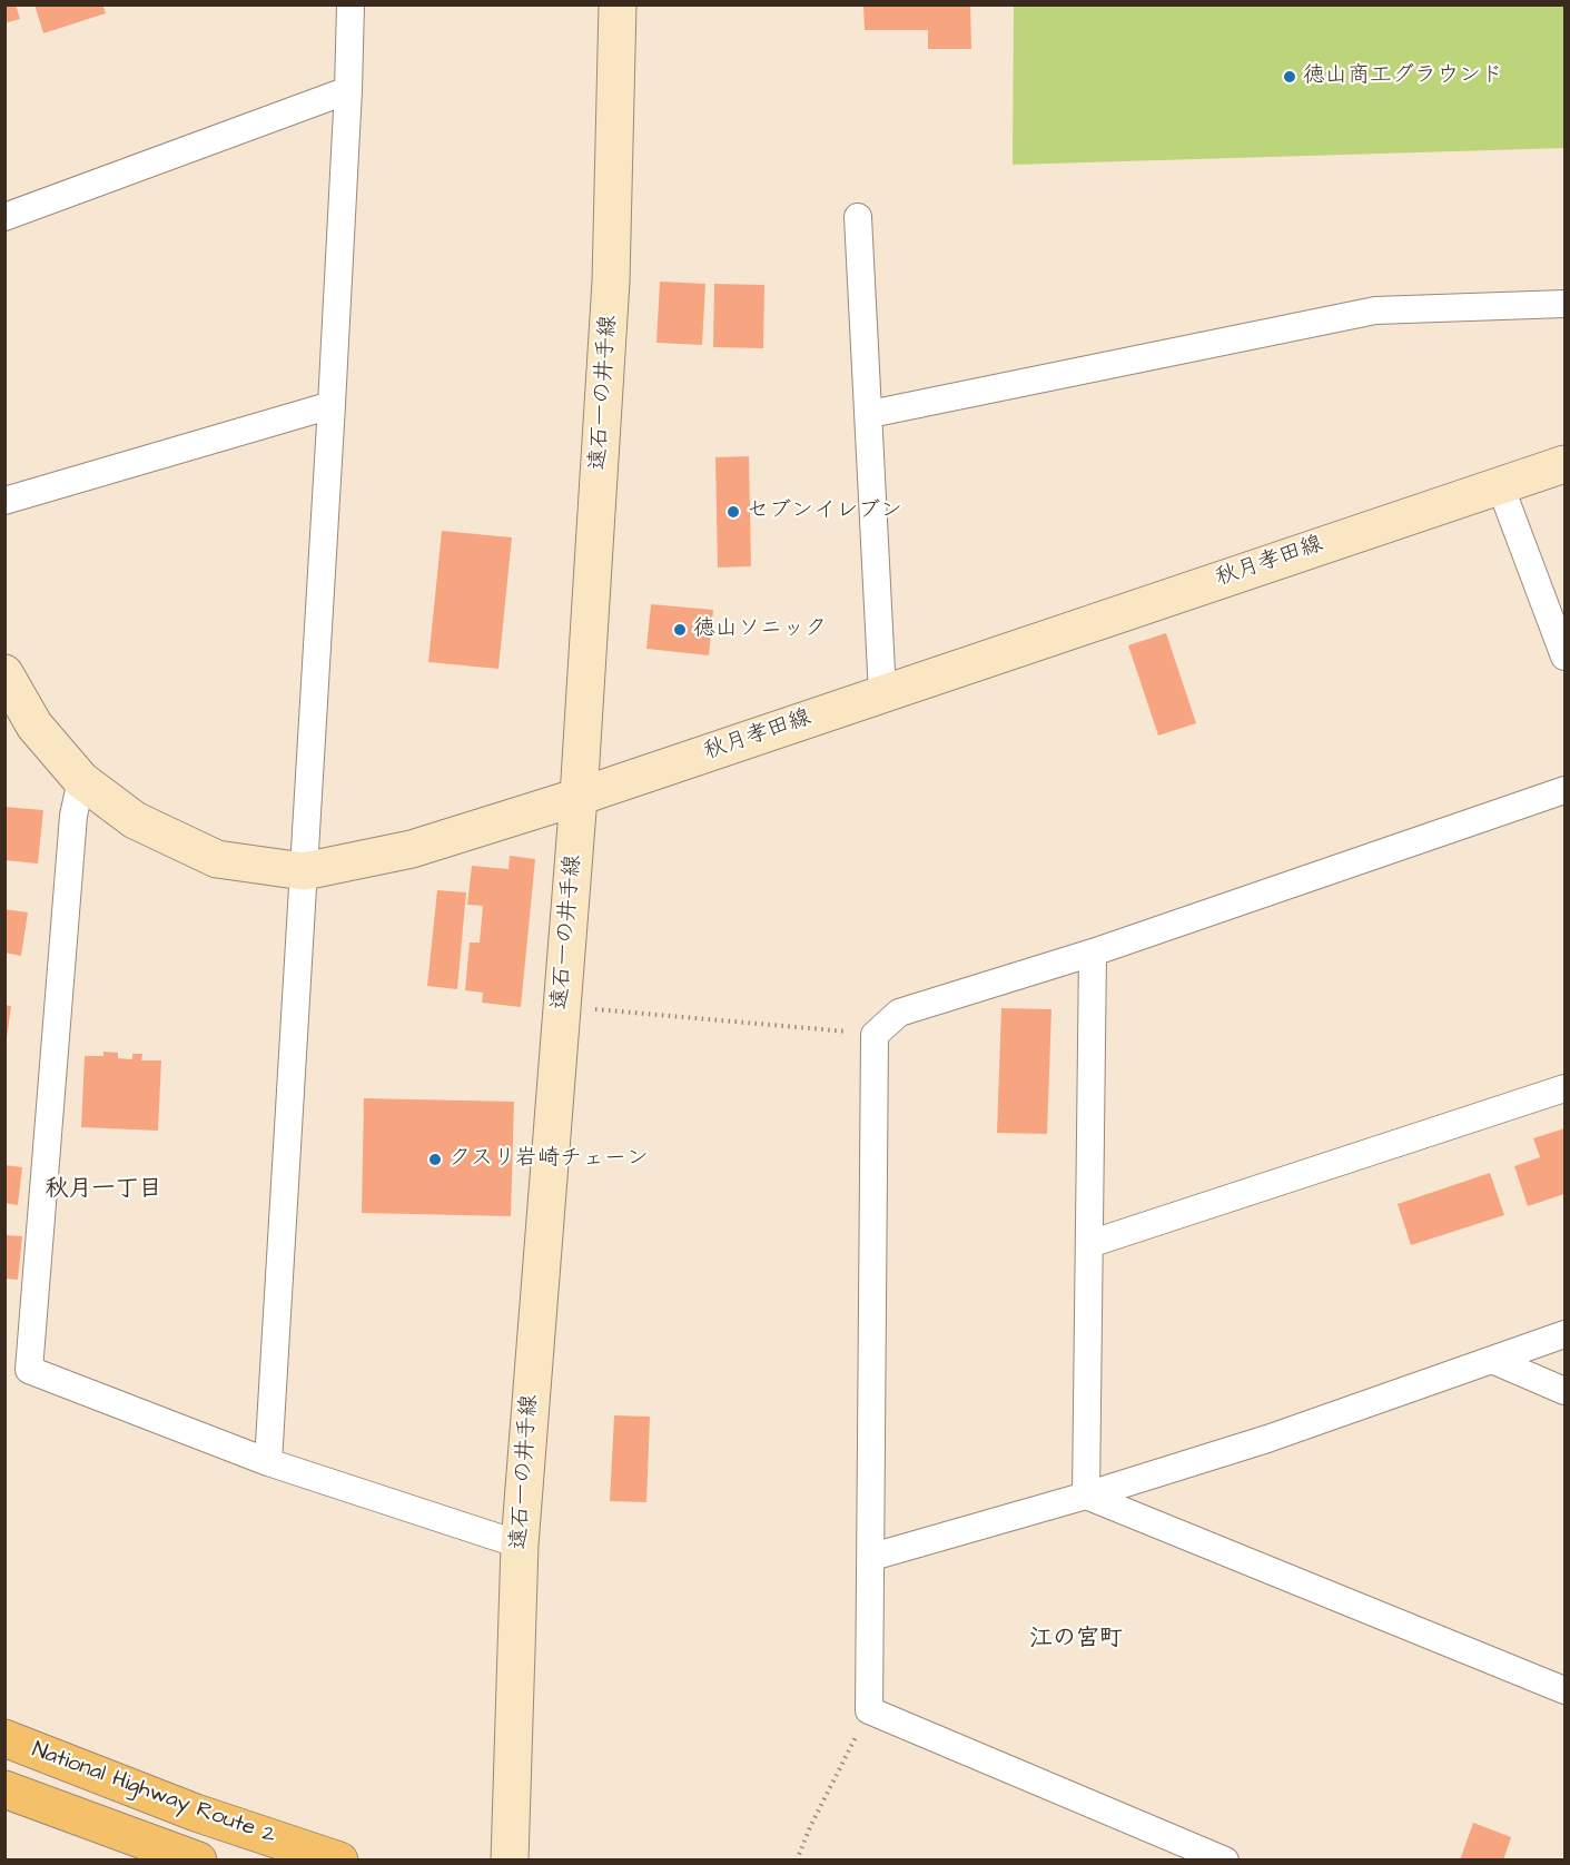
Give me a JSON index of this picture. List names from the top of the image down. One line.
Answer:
{"streets":{"highway":["National Highway Route 2"],"street":["遠石一の井手線","秋月孝田線"]},"crossings":[["遠石一の井手線","秋月孝田線"]],"districts":["秋月一丁目","江の宮町"],"places":["徳山商工グラウンド","セブンイレブン","徳山ソニック","クスリ岩崎チェーン"]}
